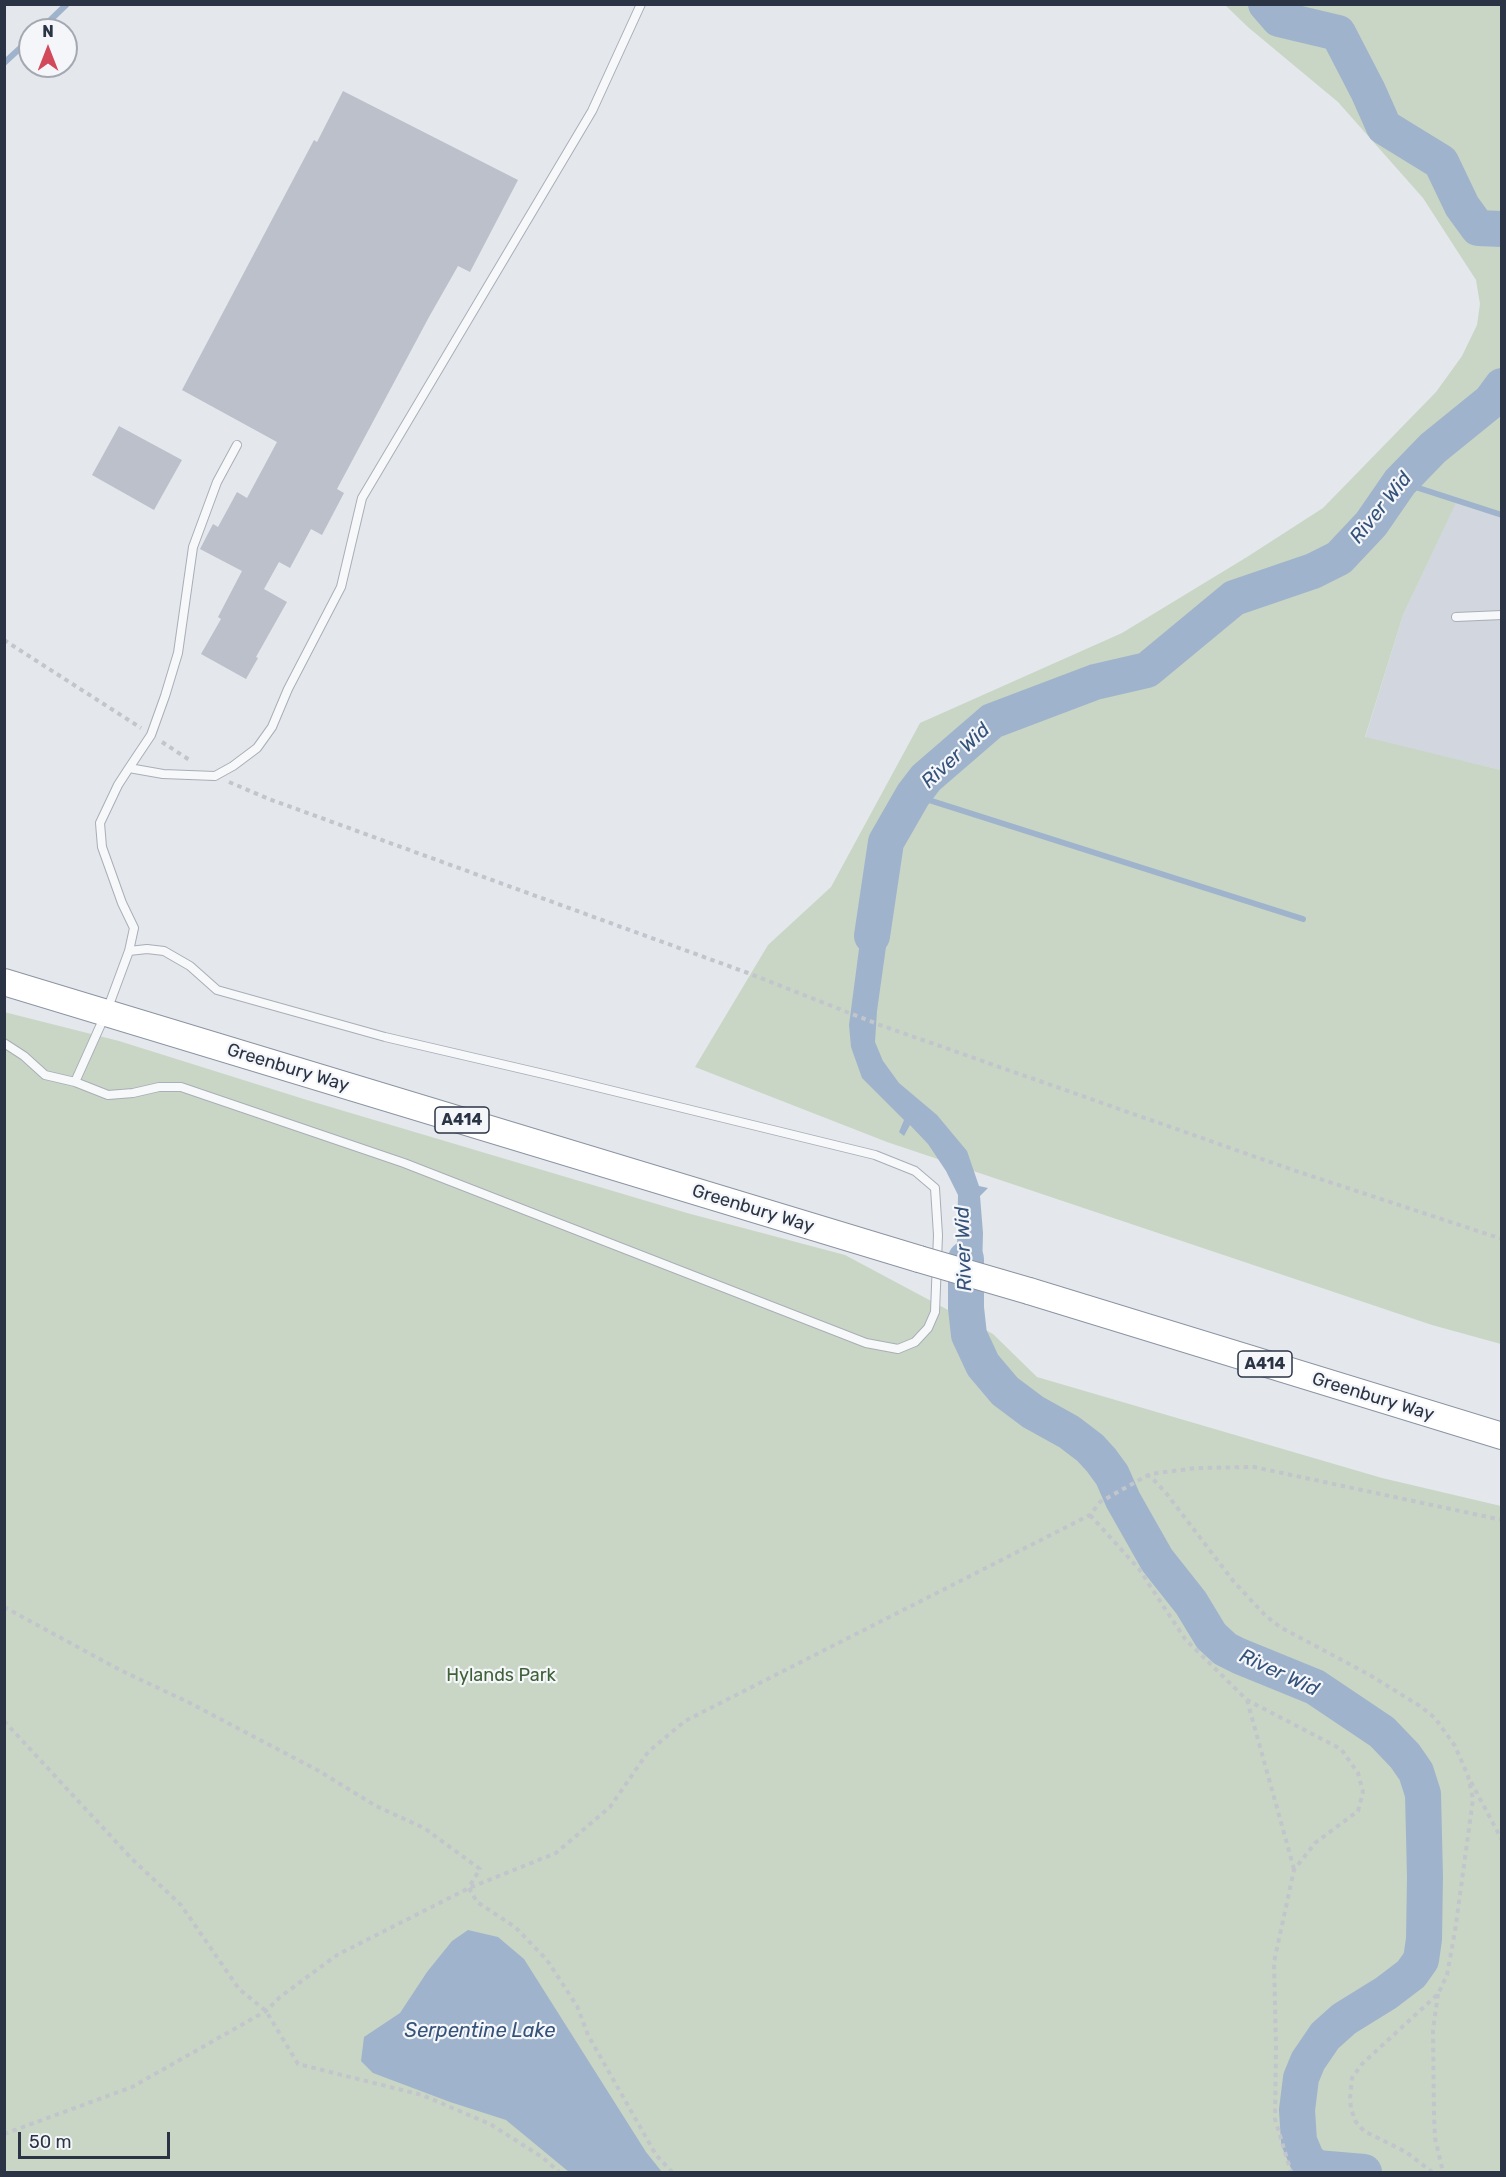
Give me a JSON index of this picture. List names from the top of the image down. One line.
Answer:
{"streets":{"highway":["Greenbury Way","A414"]},"water":["River Wid","Serpentine Lake"],"parks":["Hylands Park"],"scale_bar":"50 m","north":"top"}
